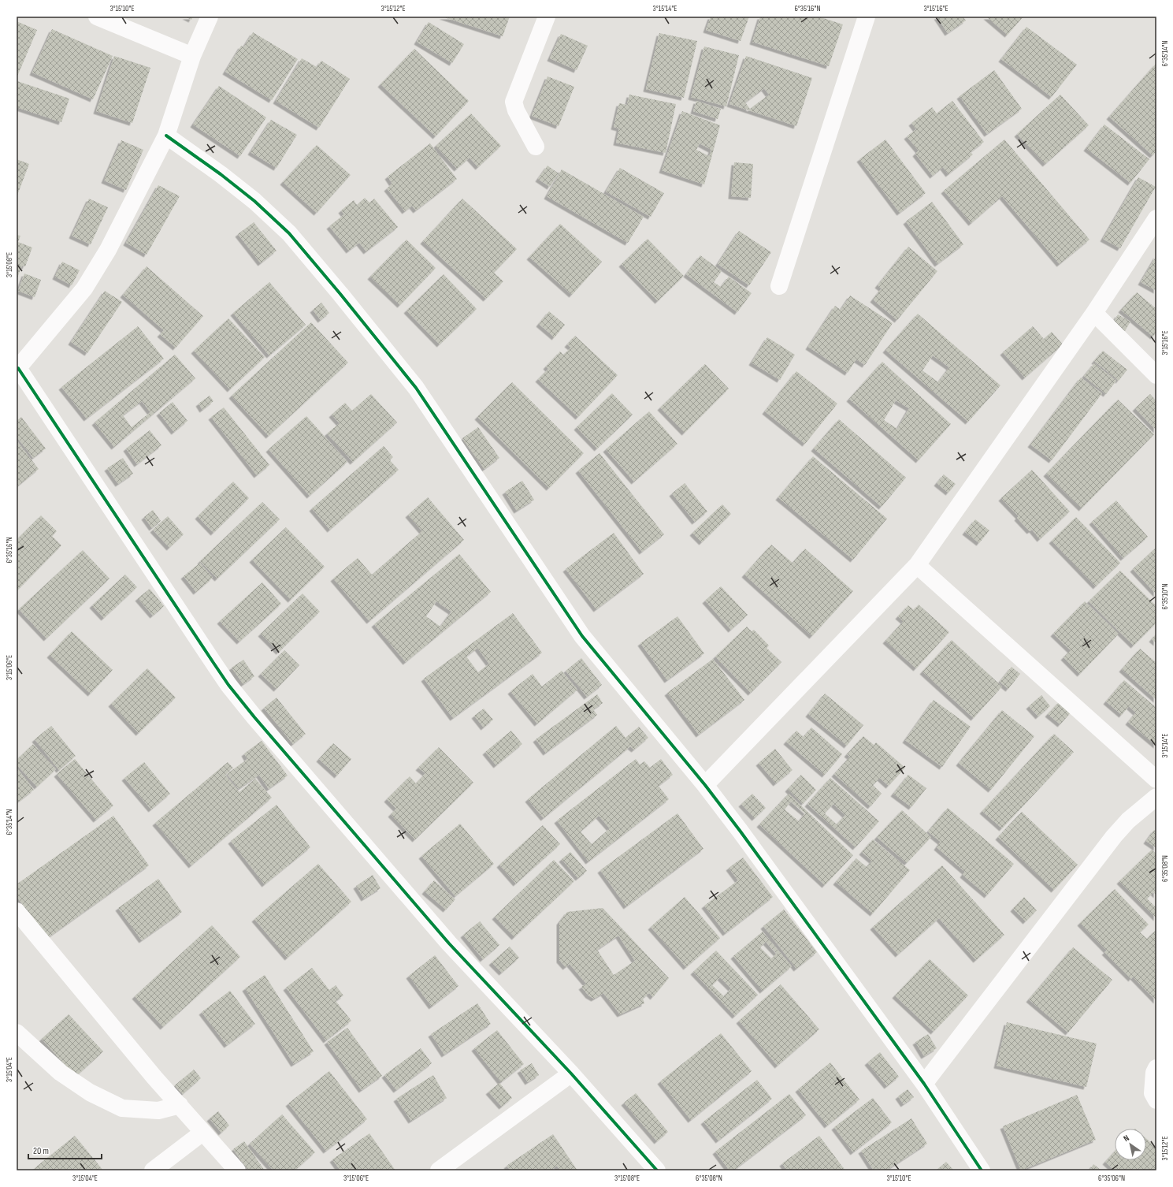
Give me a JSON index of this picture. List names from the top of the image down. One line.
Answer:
{"scale_bar":"20 m","north":"top left","coordinates":["3°15'10\"E","3°15'12\"E","3°15'14\"E","6°35'16\"N","3°15'16\"E","6°35'14\"N","3°15'08\"E","6°35'10\"N","3°15'06\"E","6°35'08\"N","3°15'04\"E","6°35'06\"N"]}
